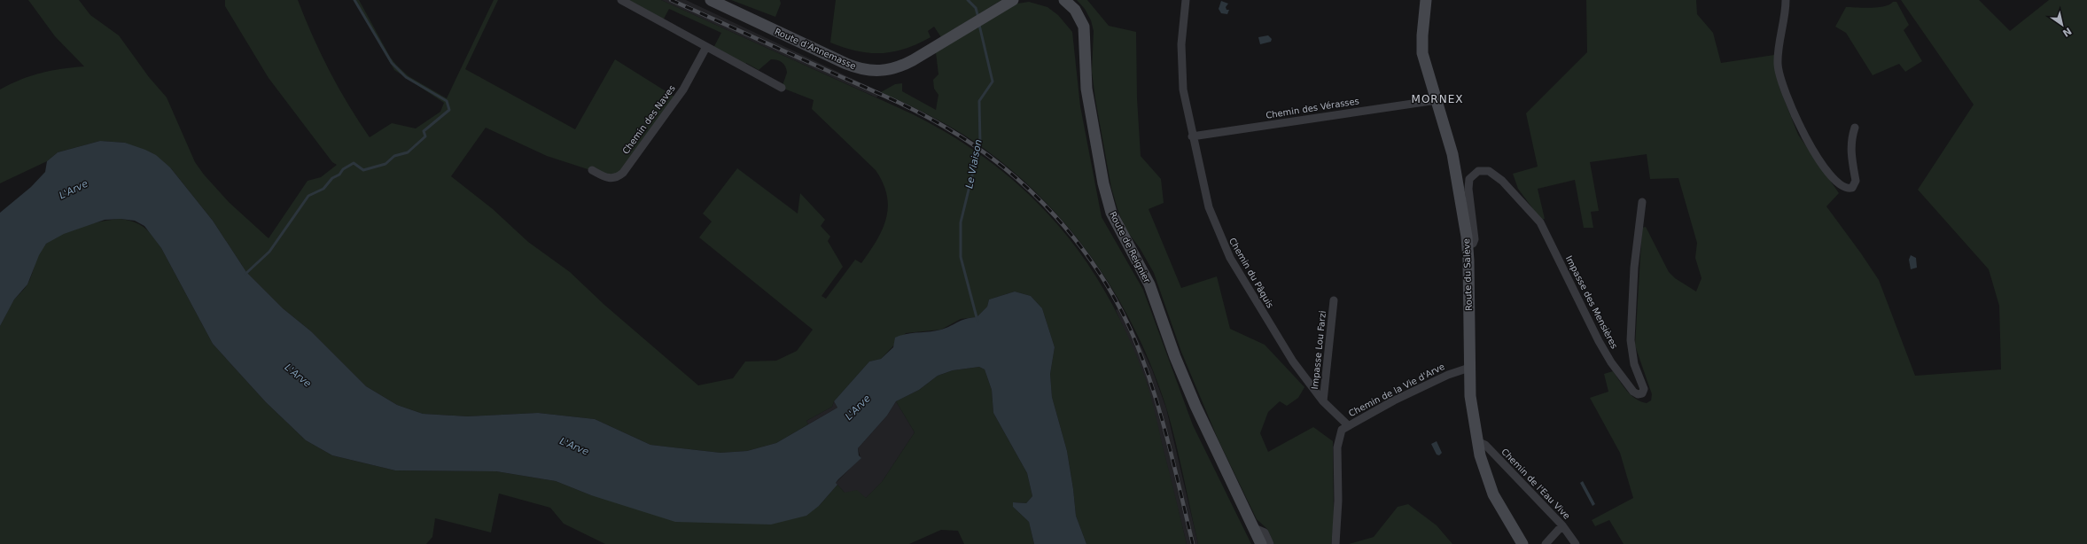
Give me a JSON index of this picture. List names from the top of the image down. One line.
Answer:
{"streets":{"main road":["Route d'Annemasse","Route de Reignier","Route du Salève"],"street":["Chemin des Vérasses","Chemin des Naves","Chemin du Pâquis","Impasse des Mensières","Impasse Lou Farzi","Chemin de la Vie d'Arve","Chemin de l'Eau Vive"]},"crossings":[["Chemin des Vérasses","Chemin du Pâquis"],["Chemin des Vérasses","Route du Salève"],["Chemin du Pâquis","Impasse Lou Farzi"],["Chemin du Pâquis","Chemin de la Vie d'Arve"],["Route du Salève","Impasse des Mensières"],["Route du Salève","Chemin de la Vie d'Arve"],["Route du Salève","Chemin de l'Eau Vive"]],"districts":["MORNEX"],"water":["Le Viaison","L'Arve"],"north":"bottom right"}
